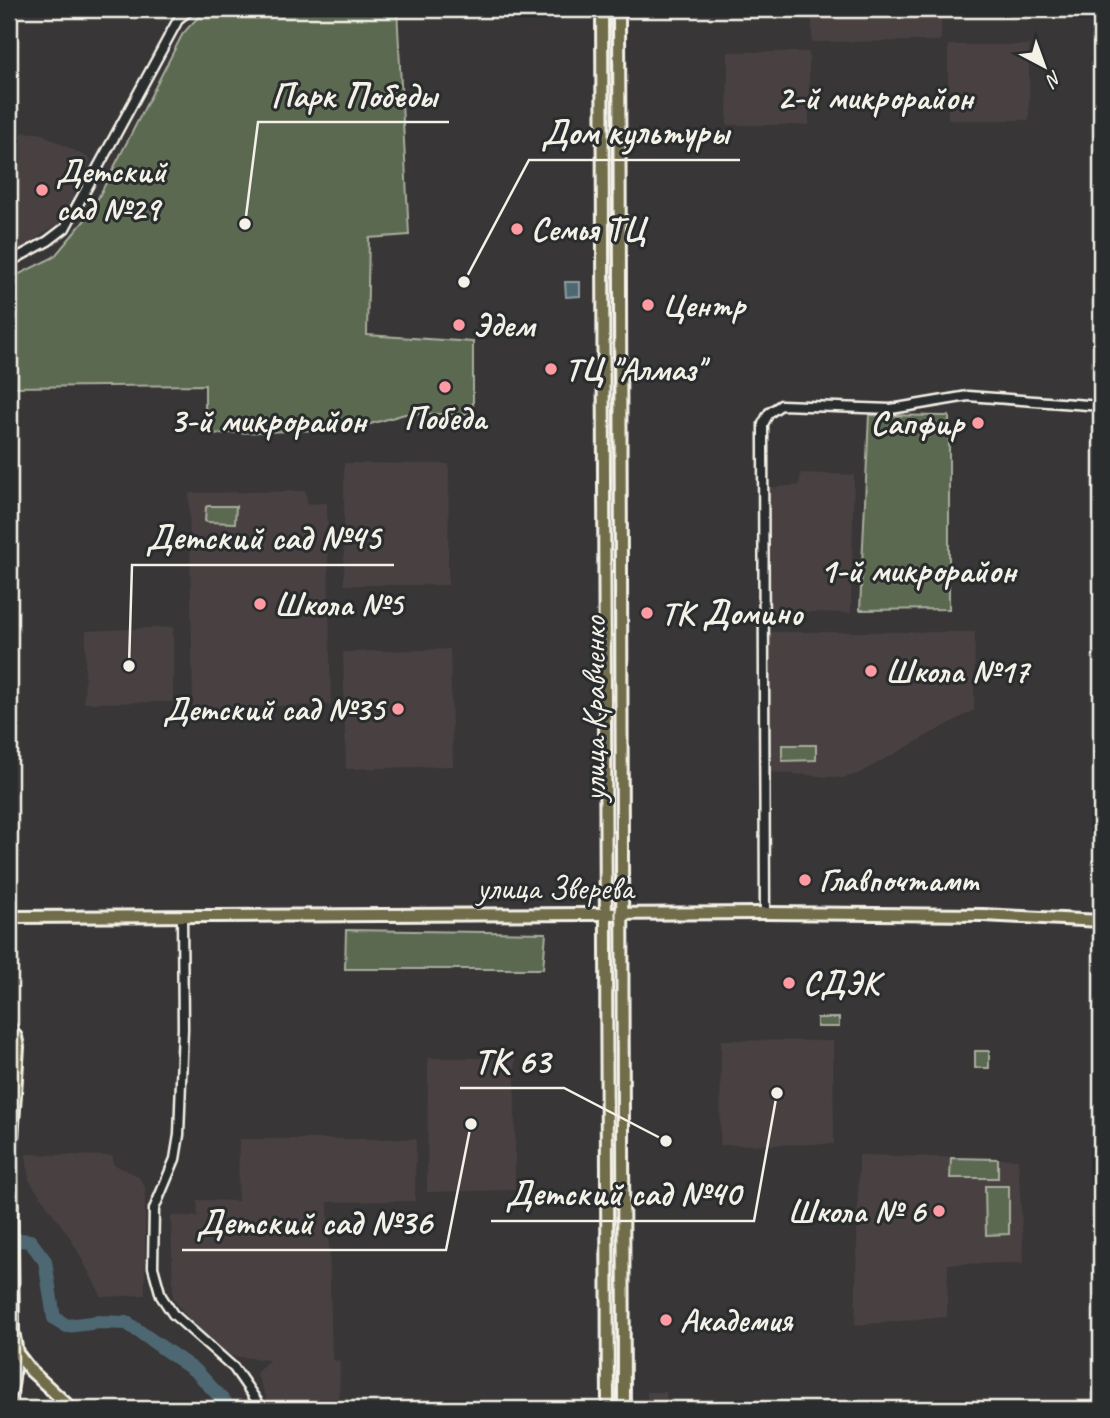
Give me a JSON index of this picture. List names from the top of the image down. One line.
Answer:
{"streets":{"main road":["улица Кравченко","улица Зверева"]},"crossings":[["улица Кравченко","улица Зверева"]],"districts":["2-й микрорайон","3-й микрорайон","1-й микрорайон"],"places":["Детский сад №29","Парк Победы","Семья ТЦ","Дом культуры","Центр","Эдем","ТЦ \"Алмаз\"","Победа","Сапфир","Школа №5","ТК Домино","Детский сад №45","Школа №17","Детский сад №35","Главпочтамт","СДЭК","Детский сад №40","Детский сад №36","ТК 63","Школа № 6","Академия"],"north":"bottom right"}
